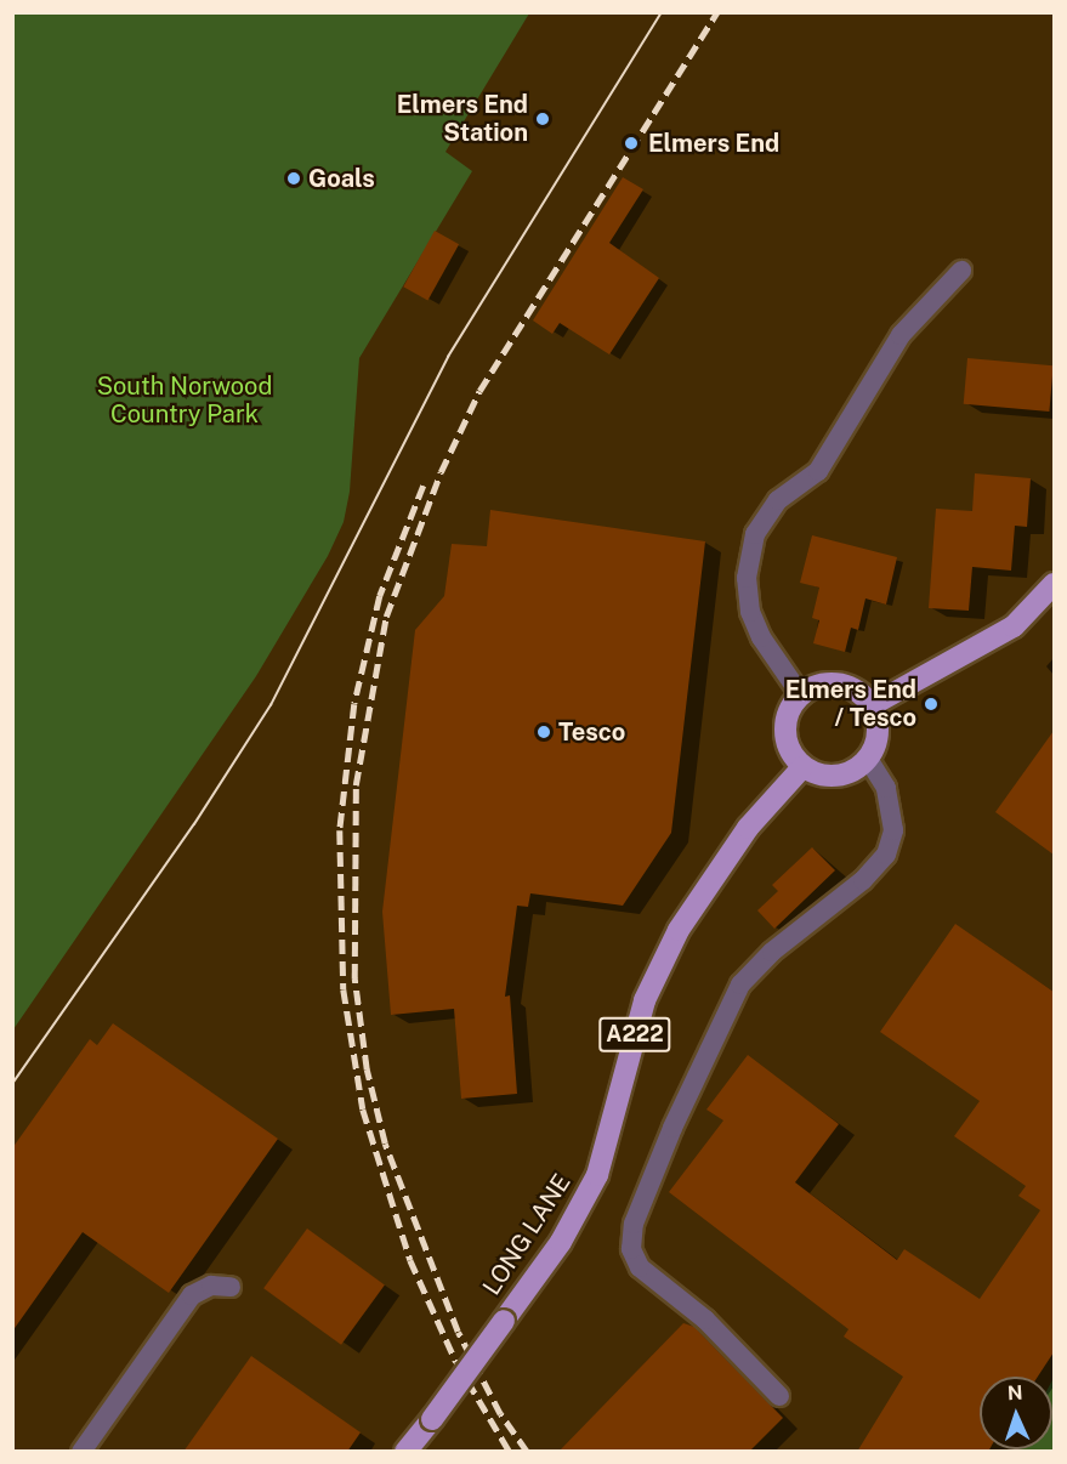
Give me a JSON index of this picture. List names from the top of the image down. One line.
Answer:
{"streets":{"main road":["A222","LONG LANE"]},"parks":["South Norwood Country Park"],"places":["Elmers End Station","Elmers End","Goals","Elmers End / Tesco","Tesco"],"north":"top"}
